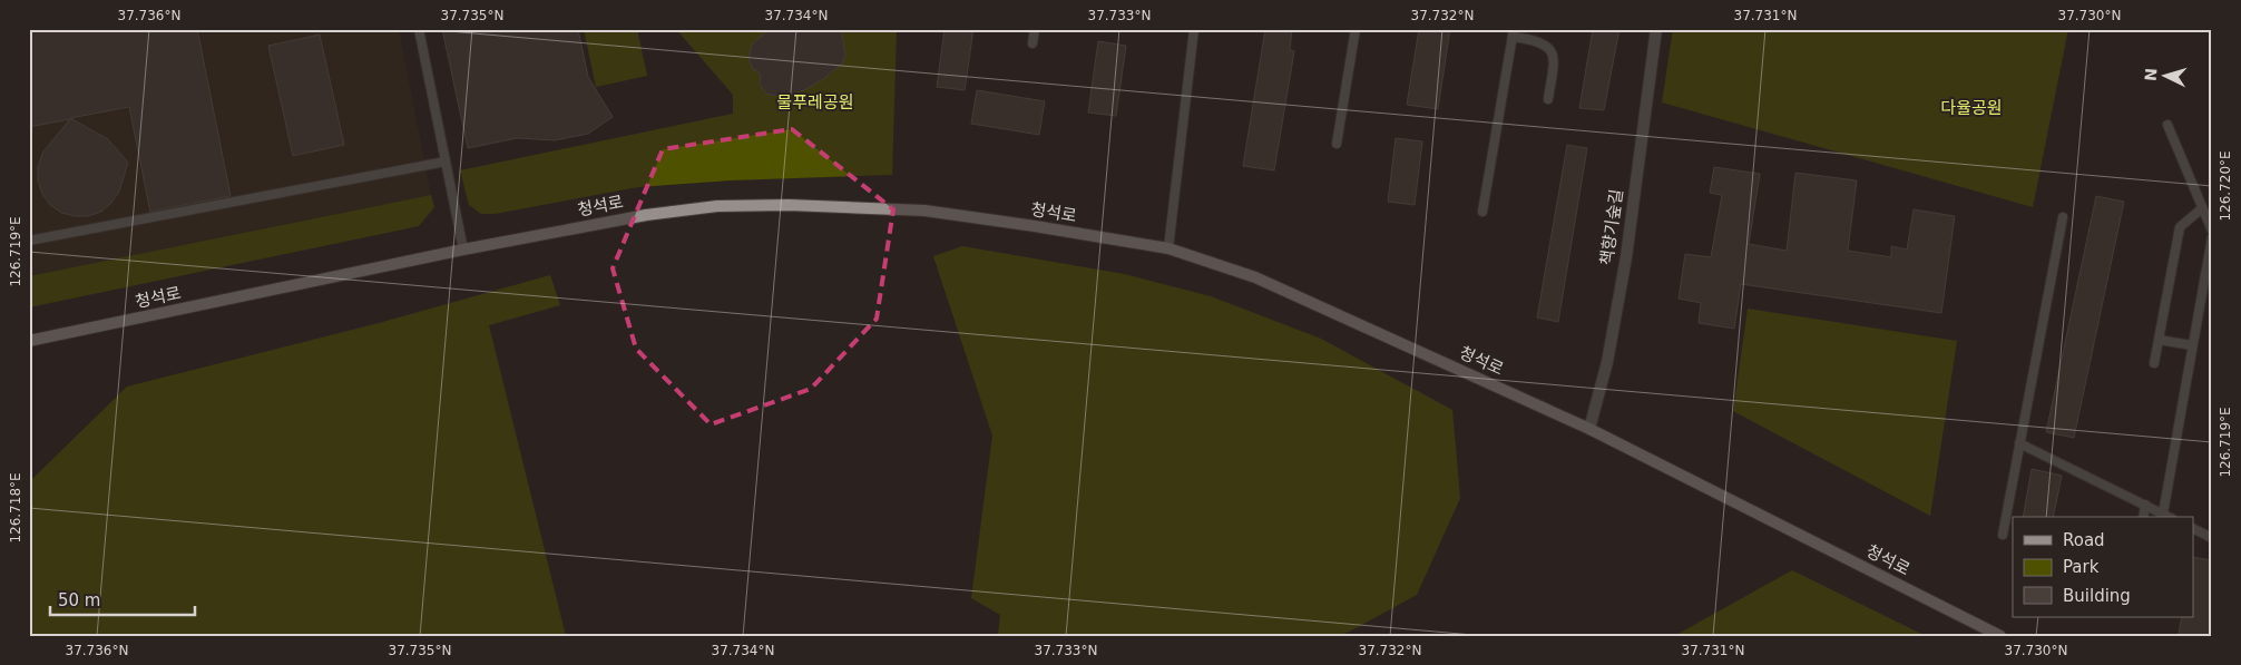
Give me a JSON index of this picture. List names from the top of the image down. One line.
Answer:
{"streets":{"main road":["청석로"],"street":["책향기숲길"]},"crossings":[["청석로","책향기숲길"]],"parks":["물푸레공원","다율공원"],"legend":["Road","Park","Building"],"scale_bar":"50 m","north":"left","coordinates":["37.736°N","37.735°N","37.734°N","37.733°N","37.732°N","37.731°N","37.730°N","126.720°E","126.719°E","126.718°E"]}
